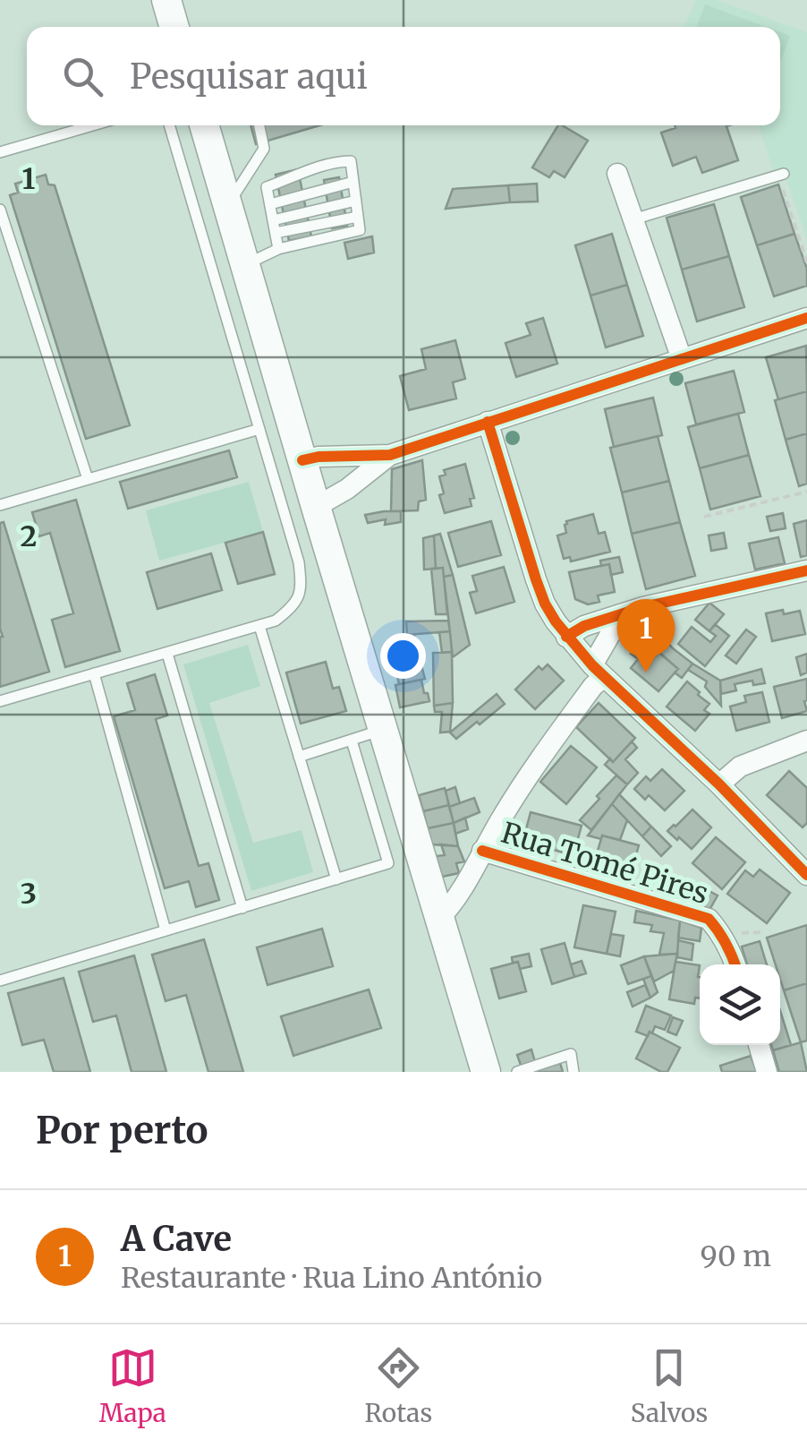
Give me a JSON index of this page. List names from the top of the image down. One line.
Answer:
{"streets":{"street":["Rua Tomé Pires"]},"page":{"search":"Pesquisar aqui","pins":"1","heading":"Por perto","list":[{"mark":"1","name":"A Cave","note":"Restaurante · Rua Lino António","value":"90 m"}],"nav":["Mapa","Rotas","Salvos"]},"grid":{"rows":["1","2","3"]}}
